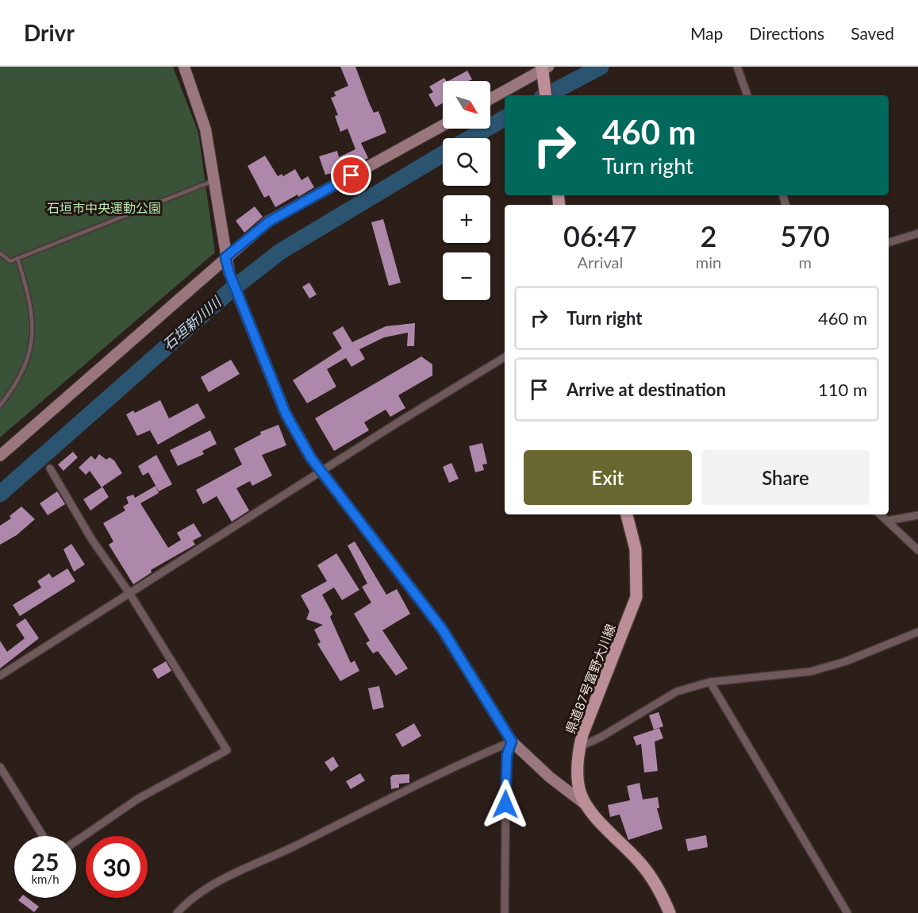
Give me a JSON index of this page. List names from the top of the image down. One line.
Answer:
{"streets":{"main road":["県道87号富野大川線"]},"water":["石垣新川川"],"parks":["石垣市中央運動公園"],"north":"bottom right","page":{"header":"Drivr","nav":["Map","Directions","Saved"],"map_buttons":["+","−"],"turn":["460 m","Turn right"],"eta":["06:47","Arrival","2","min","570","m"],"list":[{"name":"Turn right","value":"460 m"},{"name":"Arrive at destination","value":"110 m"}],"buttons":["Exit","Share"],"speed":"25 km/h","limit":"30"}}
